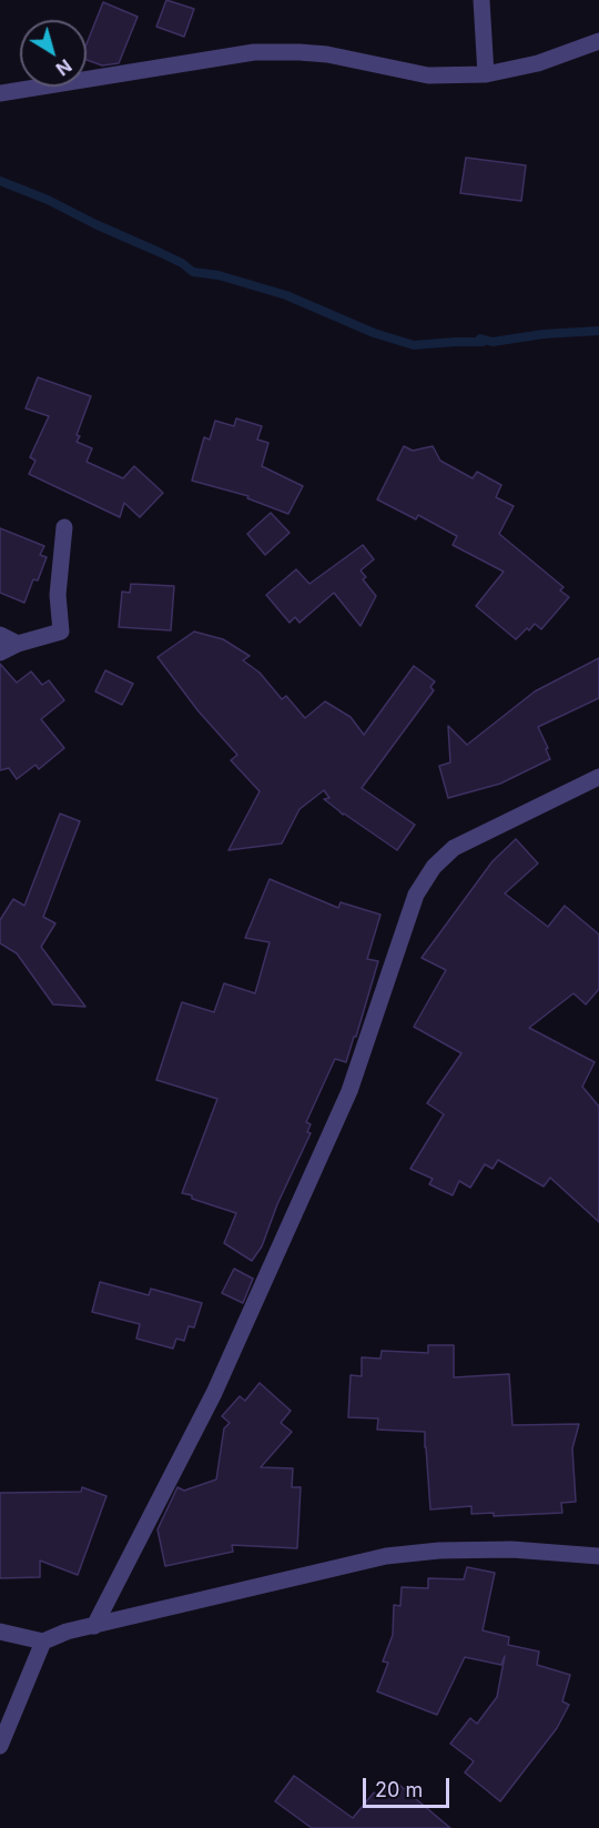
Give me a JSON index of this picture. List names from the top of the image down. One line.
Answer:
{"scale_bar":"20 m","north":"bottom right"}
